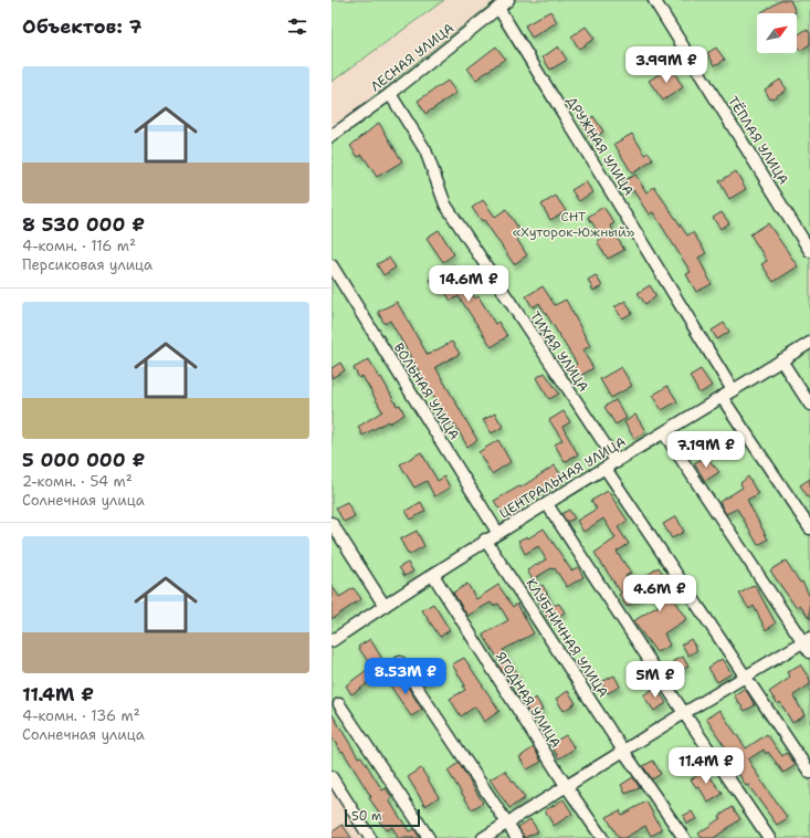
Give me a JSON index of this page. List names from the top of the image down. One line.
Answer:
{"streets":{"street":["ЛЕСНАЯ УЛИЦА","ТЁПЛАЯ УЛИЦА","ДРУЖНАЯ УЛИЦА","ТИХАЯ УЛИЦА","ВОЛЬНАЯ УЛИЦА","ЦЕНТРАЛЬНАЯ УЛИЦА","КЛУБНИЧНАЯ УЛИЦА","ЯГОДНАЯ УЛИЦА"]},"crossings":[["ЛЕСНАЯ УЛИЦА","ДРУЖНАЯ УЛИЦА"],["ЛЕСНАЯ УЛИЦА","ТИХАЯ УЛИЦА"],["ДРУЖНАЯ УЛИЦА","ЦЕНТРАЛЬНАЯ УЛИЦА"],["ТИХАЯ УЛИЦА","ЦЕНТРАЛЬНАЯ УЛИЦА"],["ВОЛЬНАЯ УЛИЦА","ЦЕНТРАЛЬНАЯ УЛИЦА"],["ЦЕНТРАЛЬНАЯ УЛИЦА","КЛУБНИЧНАЯ УЛИЦА"],["ЦЕНТРАЛЬНАЯ УЛИЦА","ЯГОДНАЯ УЛИЦА"]],"parks":["СНТ «Хуторок-Южный»"],"scale_bar":"50 m","north":"top right","page":{"heading":"Объектов: 7","price":["3.99M ₽","14.6M ₽","7.19M ₽","4.6M ₽","8.53M ₽","5M ₽","11.4M ₽"],"list":[{"name":"8 530 000 ₽","note":"4-комн. · 116 m² · Персиковая улица"},{"name":"5 000 000 ₽","note":"2-комн. · 54 m² · Солнечная улица"},{"name":"11.4M ₽","note":"4-комн. · 136 m² · Солнечная улица"}],"scale":"50 m"}}
